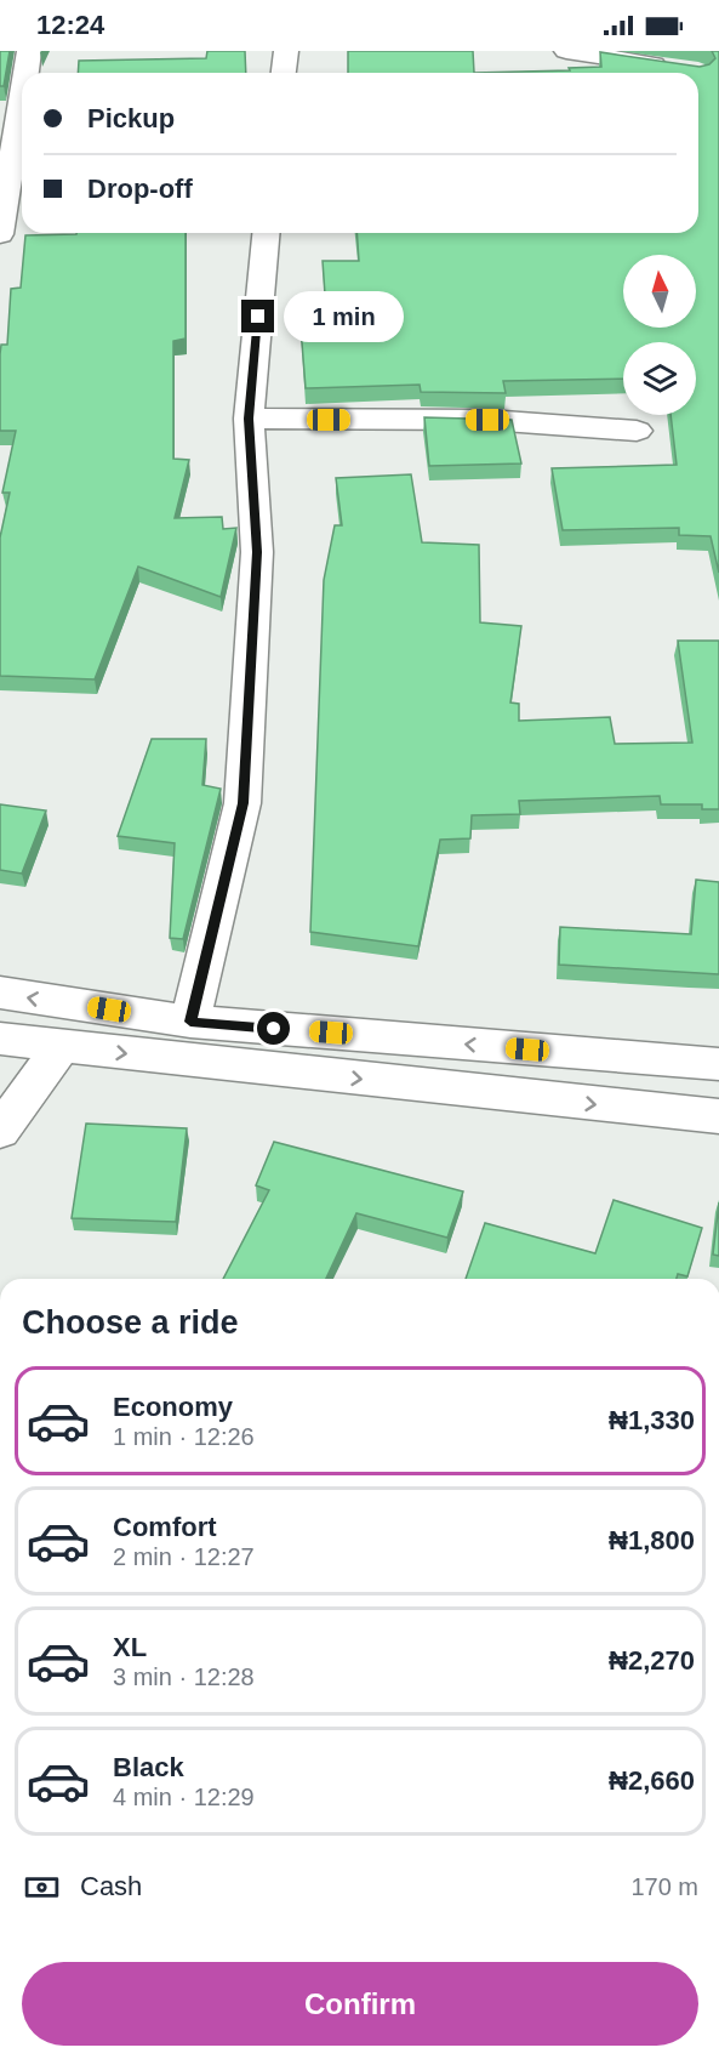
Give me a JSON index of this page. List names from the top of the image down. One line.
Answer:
{"north":"top","page":{"status":"12:24","banner":["Pickup","Drop-off"],"bubble":"1 min","heading":"Choose a ride","list":[{"name":"Economy","note":"1 min · 12:26","value":"₦1,330"},{"name":"Comfort","note":"2 min · 12:27","value":"₦1,800"},{"name":"XL","note":"3 min · 12:28","value":"₦2,270"},{"name":"Black","note":"4 min · 12:29","value":"₦2,660"}],"pay":["Cash","170 m"],"buttons":"Confirm"}}
